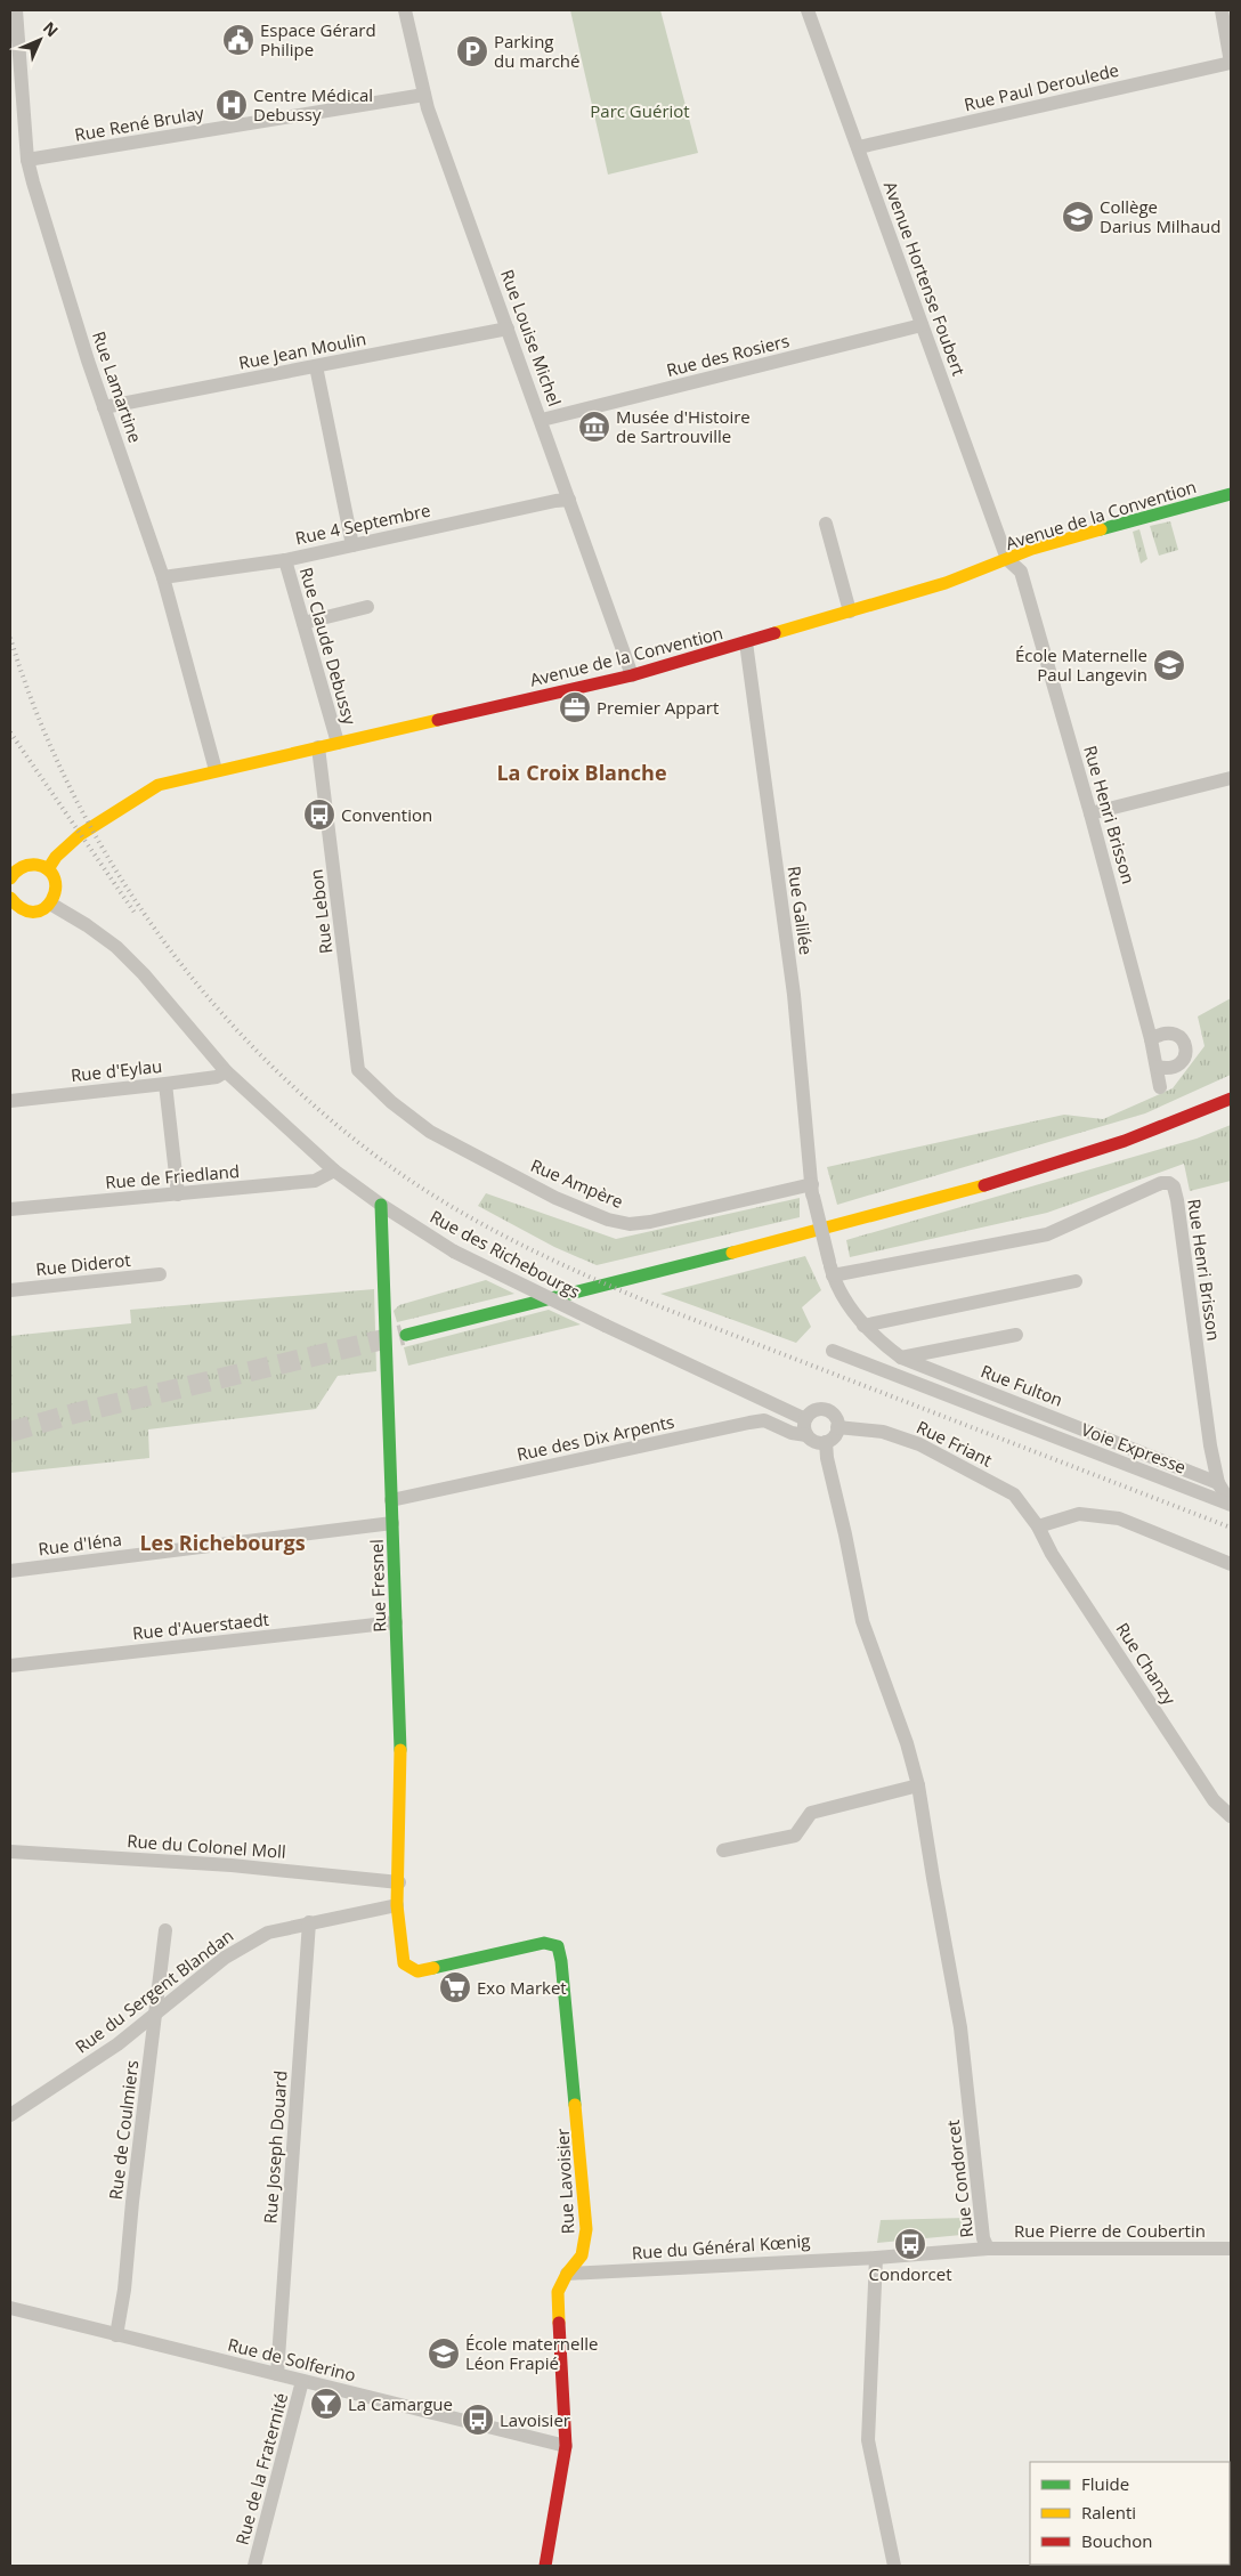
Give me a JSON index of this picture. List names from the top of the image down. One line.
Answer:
{"streets":{"street":["Rue Paul Deroulede","Rue René Brulay","Avenue Hortense Foubert","Rue Louise Michel","Rue Jean Moulin","Rue des Rosiers","Rue Lamartine","Avenue de la Convention","Rue 4 Septembre","Rue Claude Debussy","Rue Henri Brisson","Rue Galilée","Rue Lebon","Rue d'Eylau","Rue de Friedland","Rue Ampère","Rue des Richebourgs","Rue Diderot","Rue Fulton","Rue des Dix Arpents","Rue Friant","Voie Expresse","Rue d'Iéna","Rue Fresnel","Rue d'Auerstaedt","Rue Chanzy","Rue du Colonel Moll","Rue du Sergent Blandan","Rue de Coulmiers","Rue Joseph Douard","Rue Condorcet","Rue Lavoisier","Rue Pierre de Coubertin","Rue du Général Kœnig","Rue de Solferino","Rue de la Fraternité"]},"crossings":[["Rue Paul Deroulede","Avenue Hortense Foubert"],["Rue René Brulay","Rue Louise Michel"],["Rue René Brulay","Rue Lamartine"],["Avenue Hortense Foubert","Rue des Rosiers"],["Avenue Hortense Foubert","Avenue de la Convention"],["Avenue Hortense Foubert","Rue Henri Brisson"],["Rue Louise Michel","Rue Jean Moulin"],["Rue Louise Michel","Rue des Rosiers"],["Rue Louise Michel","Avenue de la Convention"],["Rue Louise Michel","Rue 4 Septembre"],["Rue Jean Moulin","Rue Lamartine"],["Rue Lamartine","Avenue de la Convention"],["Rue Lamartine","Rue 4 Septembre"],["Avenue de la Convention","Rue Claude Debussy"],["Avenue de la Convention","Rue Henri Brisson"],["Avenue de la Convention","Rue Galilée"],["Avenue de la Convention","Rue Lebon"],["Rue 4 Septembre","Rue Claude Debussy"],["Rue Henri Brisson","Rue Galilée"],["Rue Henri Brisson","Rue Fulton"],["Rue Henri Brisson","Voie Expresse"],["Rue Galilée","Rue Ampère"],["Rue Galilée","Rue Fulton"],["Rue Lebon","Rue Ampère"],["Rue d'Eylau","Rue des Richebourgs"],["Rue de Friedland","Rue des Richebourgs"],["Rue des Richebourgs","Rue des Dix Arpents"],["Rue des Richebourgs","Rue Friant"],["Rue des Richebourgs","Rue Fresnel"],["Rue des Richebourgs","Rue Condorcet"],["Rue des Dix Arpents","Rue Friant"],["Rue des Dix Arpents","Rue Fresnel"],["Rue des Dix Arpents","Rue Condorcet"],["Rue Friant","Rue Chanzy"],["Rue Friant","Rue Condorcet"],["Rue d'Iéna","Rue Fresnel"],["Rue Fresnel","Rue d'Auerstaedt"],["Rue Fresnel","Rue du Colonel Moll"],["Rue Fresnel","Rue du Sergent Blandan"],["Rue Fresnel","Rue Lavoisier"],["Rue du Sergent Blandan","Rue de Coulmiers"],["Rue du Sergent Blandan","Rue Joseph Douard"],["Rue de Coulmiers","Rue de Solferino"],["Rue Joseph Douard","Rue de Solferino"],["Rue Condorcet","Rue Pierre de Coubertin"],["Rue Condorcet","Rue du Général Kœnig"],["Rue Lavoisier","Rue du Général Kœnig"],["Rue Lavoisier","Rue de Solferino"],["Rue de Solferino","Rue de la Fraternité"]],"districts":["La Croix Blanche","Les Richebourgs"],"parks":["Parc Guériot"],"places":{"public building":["Espace Gérard Philipe"],"parking":["Parking du marché"],"hospital":["Centre Médical Debussy"],"school or university":["Collège Darius Milhaud","École Maternelle Paul Langevin","École maternelle Léon Frapié"],"museum":["Musée d'Histoire de Sartrouville"],"office":["Premier Appart"],"bus stop":["Convention","Condorcet","Lavoisier"],"supermarket":["Exo Market"],"bar":["La Camargue"]},"legend":["Fluide","Ralenti","Bouchon"],"north":"top right"}
